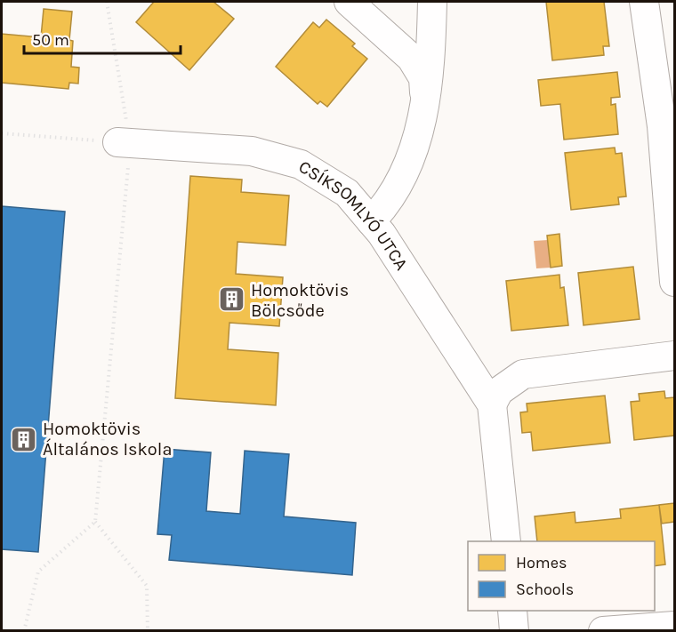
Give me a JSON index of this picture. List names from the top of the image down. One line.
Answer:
{"streets":{"street":["CSÍKSOMLYÓ UTCA"]},"places":{"building":["Homoktövis Bölcsőde","Homoktövis Általános Iskola"]},"legend":["Homes","Schools"],"scale_bar":"50 m"}
